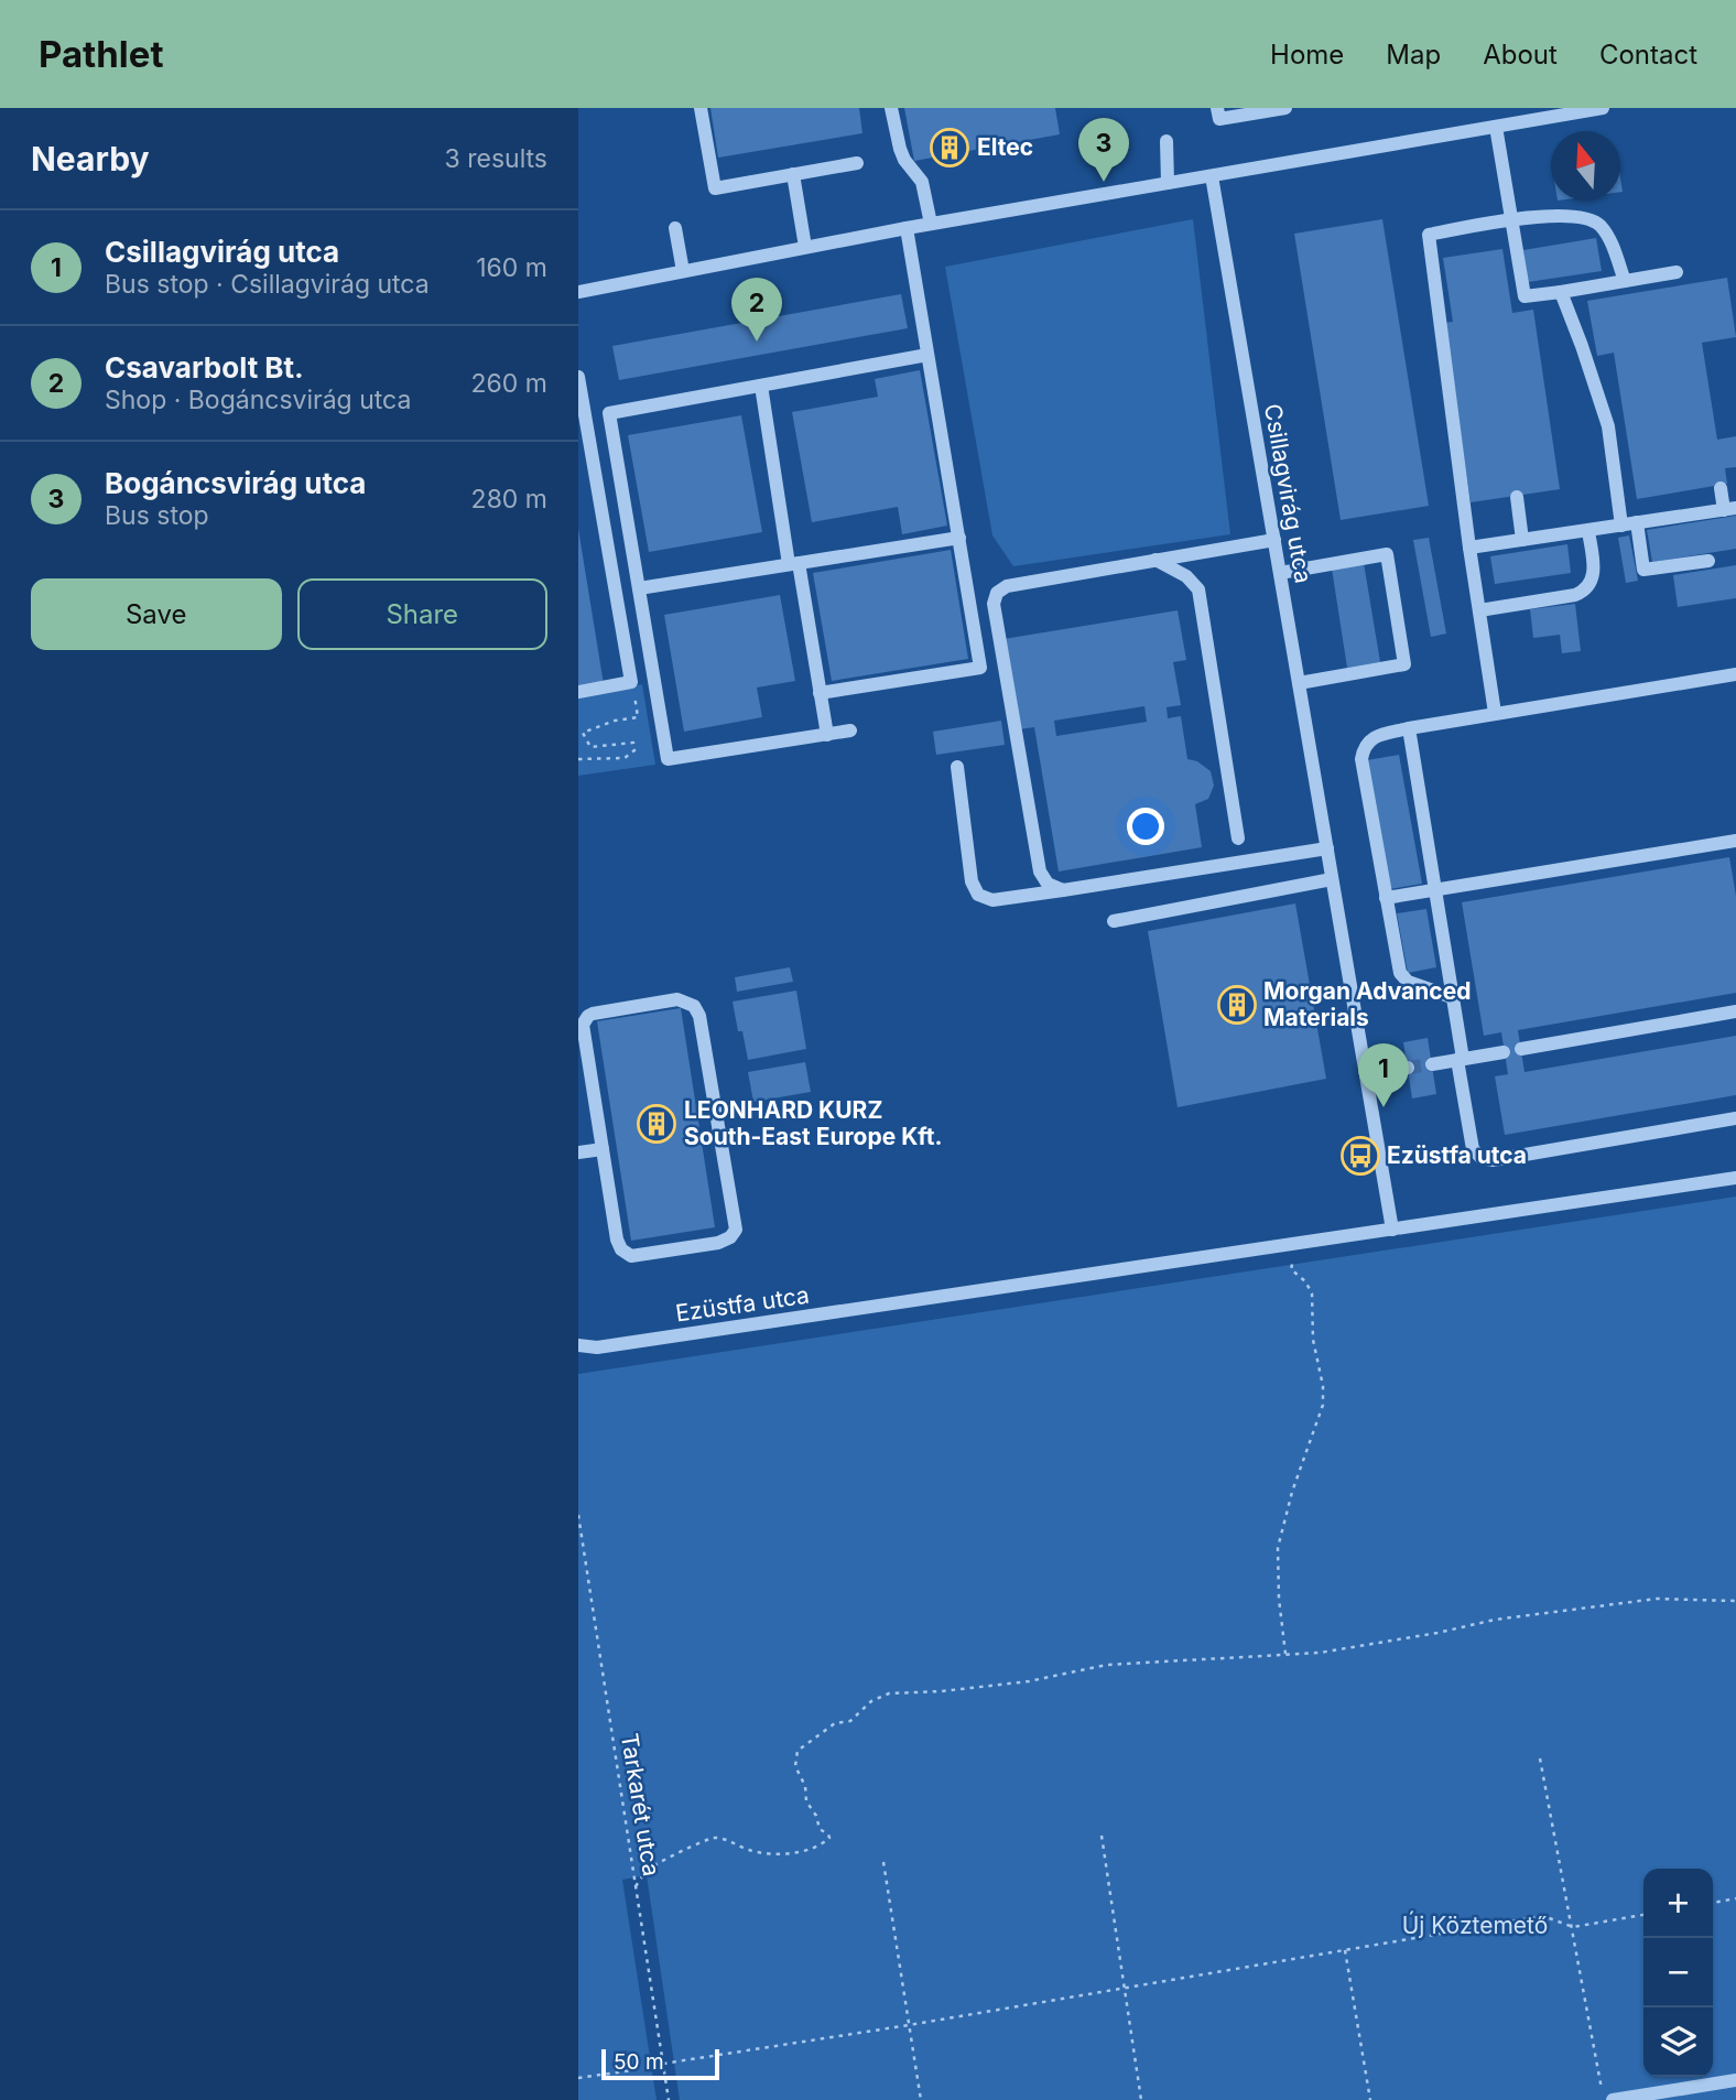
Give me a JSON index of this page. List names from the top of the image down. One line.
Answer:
{"streets":{"street":["Csillagvirág utca","Ezüstfa utca"],"path":["Tarkarét utca"]},"crossings":[["Csillagvirág utca","Ezüstfa utca"]],"parks":["Új Köztemető"],"places":{"building":["Eltec","Morgan Advanced Materials","LEONHARD KURZ South-East Europe Kft."],"bus stop":["Ezüstfa utca"]},"scale_bar":"50 m","north":"top","page":{"header":"Pathlet","nav":["Home","Map","About","Contact"],"heading":["Nearby","3 results"],"pins":["3","2","1"],"list":[{"mark":"1","name":"Csillagvirág utca","note":"Bus stop · Csillagvirág utca","value":"160 m"},{"mark":"2","name":"Csavarbolt Bt.","note":"Shop · Bogáncsvirág utca","value":"260 m"},{"mark":"3","name":"Bogáncsvirág utca","note":"Bus stop","value":"280 m"}],"buttons":["Save","Share"],"map_buttons":["+","−"],"scale":"50 m"}}
